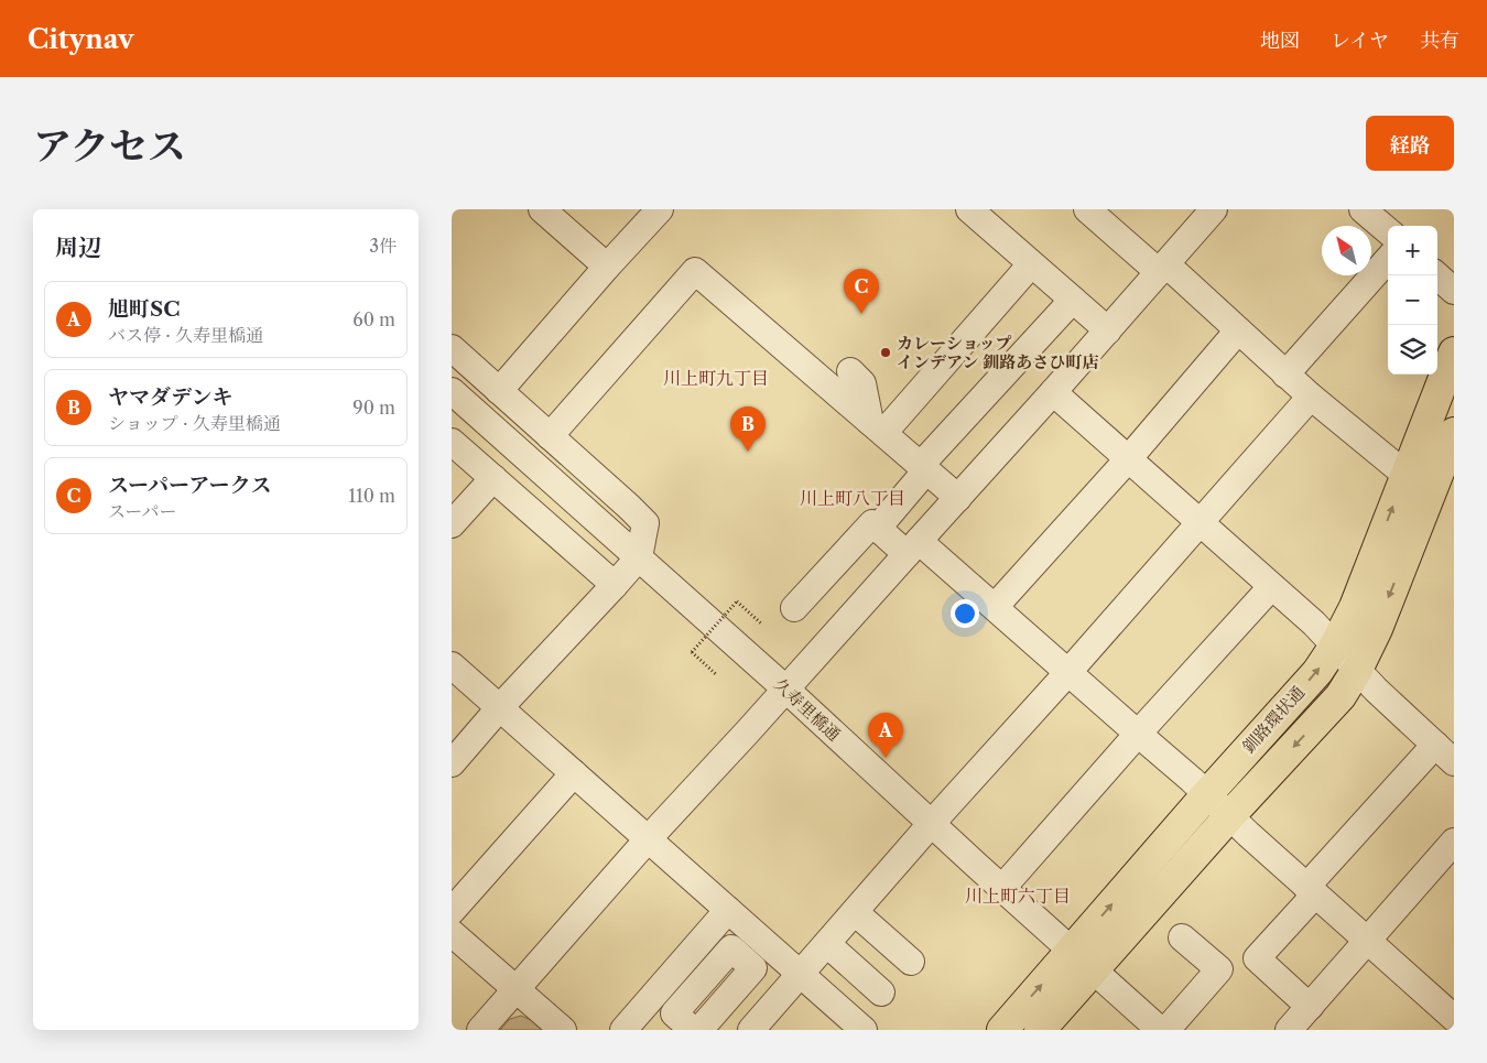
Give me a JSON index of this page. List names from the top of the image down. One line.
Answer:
{"streets":{"highway":["釧路環状通"],"street":["久寿里橋通"]},"crossings":[["久寿里橋通","釧路環状通"]],"districts":["川上町九丁目","川上町八丁目","川上町六丁目"],"places":["カレーショップ インデアン 釧路あさひ町店"],"north":"top left","page":{"header":"Citynav","nav":["地図","レイヤ","共有"],"title":"アクセス","buttons":"経路","heading":["周辺","3件"],"map_buttons":["+","−"],"pins":["C","B","A"],"list":[{"mark":"A","name":"旭町SC","note":"バス停 · 久寿里橋通","value":"60 m"},{"mark":"B","name":"ヤマダデンキ","note":"ショップ · 久寿里橋通","value":"90 m"},{"mark":"C","name":"スーパーアークス","note":"スーパー","value":"110 m"}]}}
